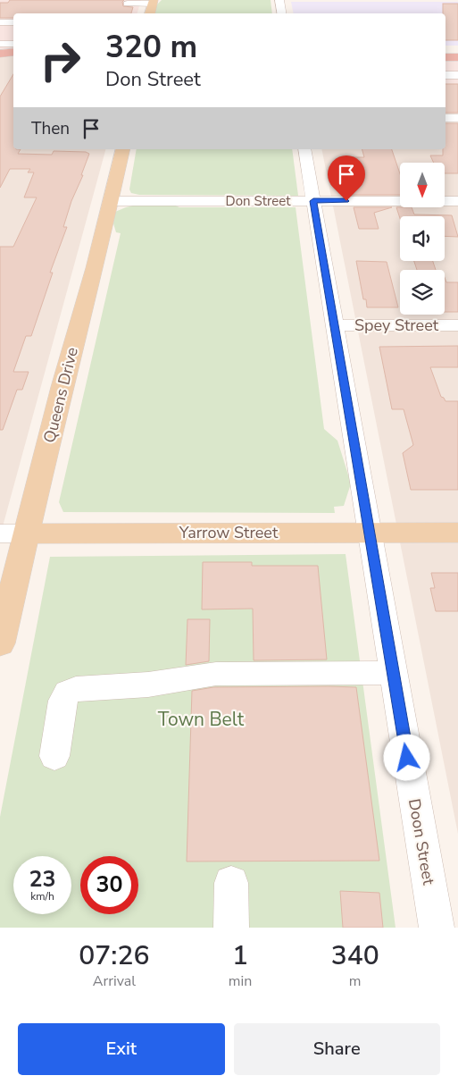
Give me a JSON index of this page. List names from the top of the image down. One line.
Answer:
{"streets":{"main road":["Queens Drive","Yarrow Street"],"street":["Don Street","Spey Street","Doon Street"]},"crossings":[["Don Street","Queens Drive"],["Don Street","Doon Street"],["Spey Street","Doon Street"],["Queens Drive","Yarrow Street"],["Yarrow Street","Doon Street"]],"parks":["Town Belt"],"north":"bottom","page":{"turn":["320 m","Don Street"],"then":"Then","speed":"23 km/h","limit":"30","eta":["07:26","Arrival","1","min","340","m"],"buttons":["Exit","Share"]}}
